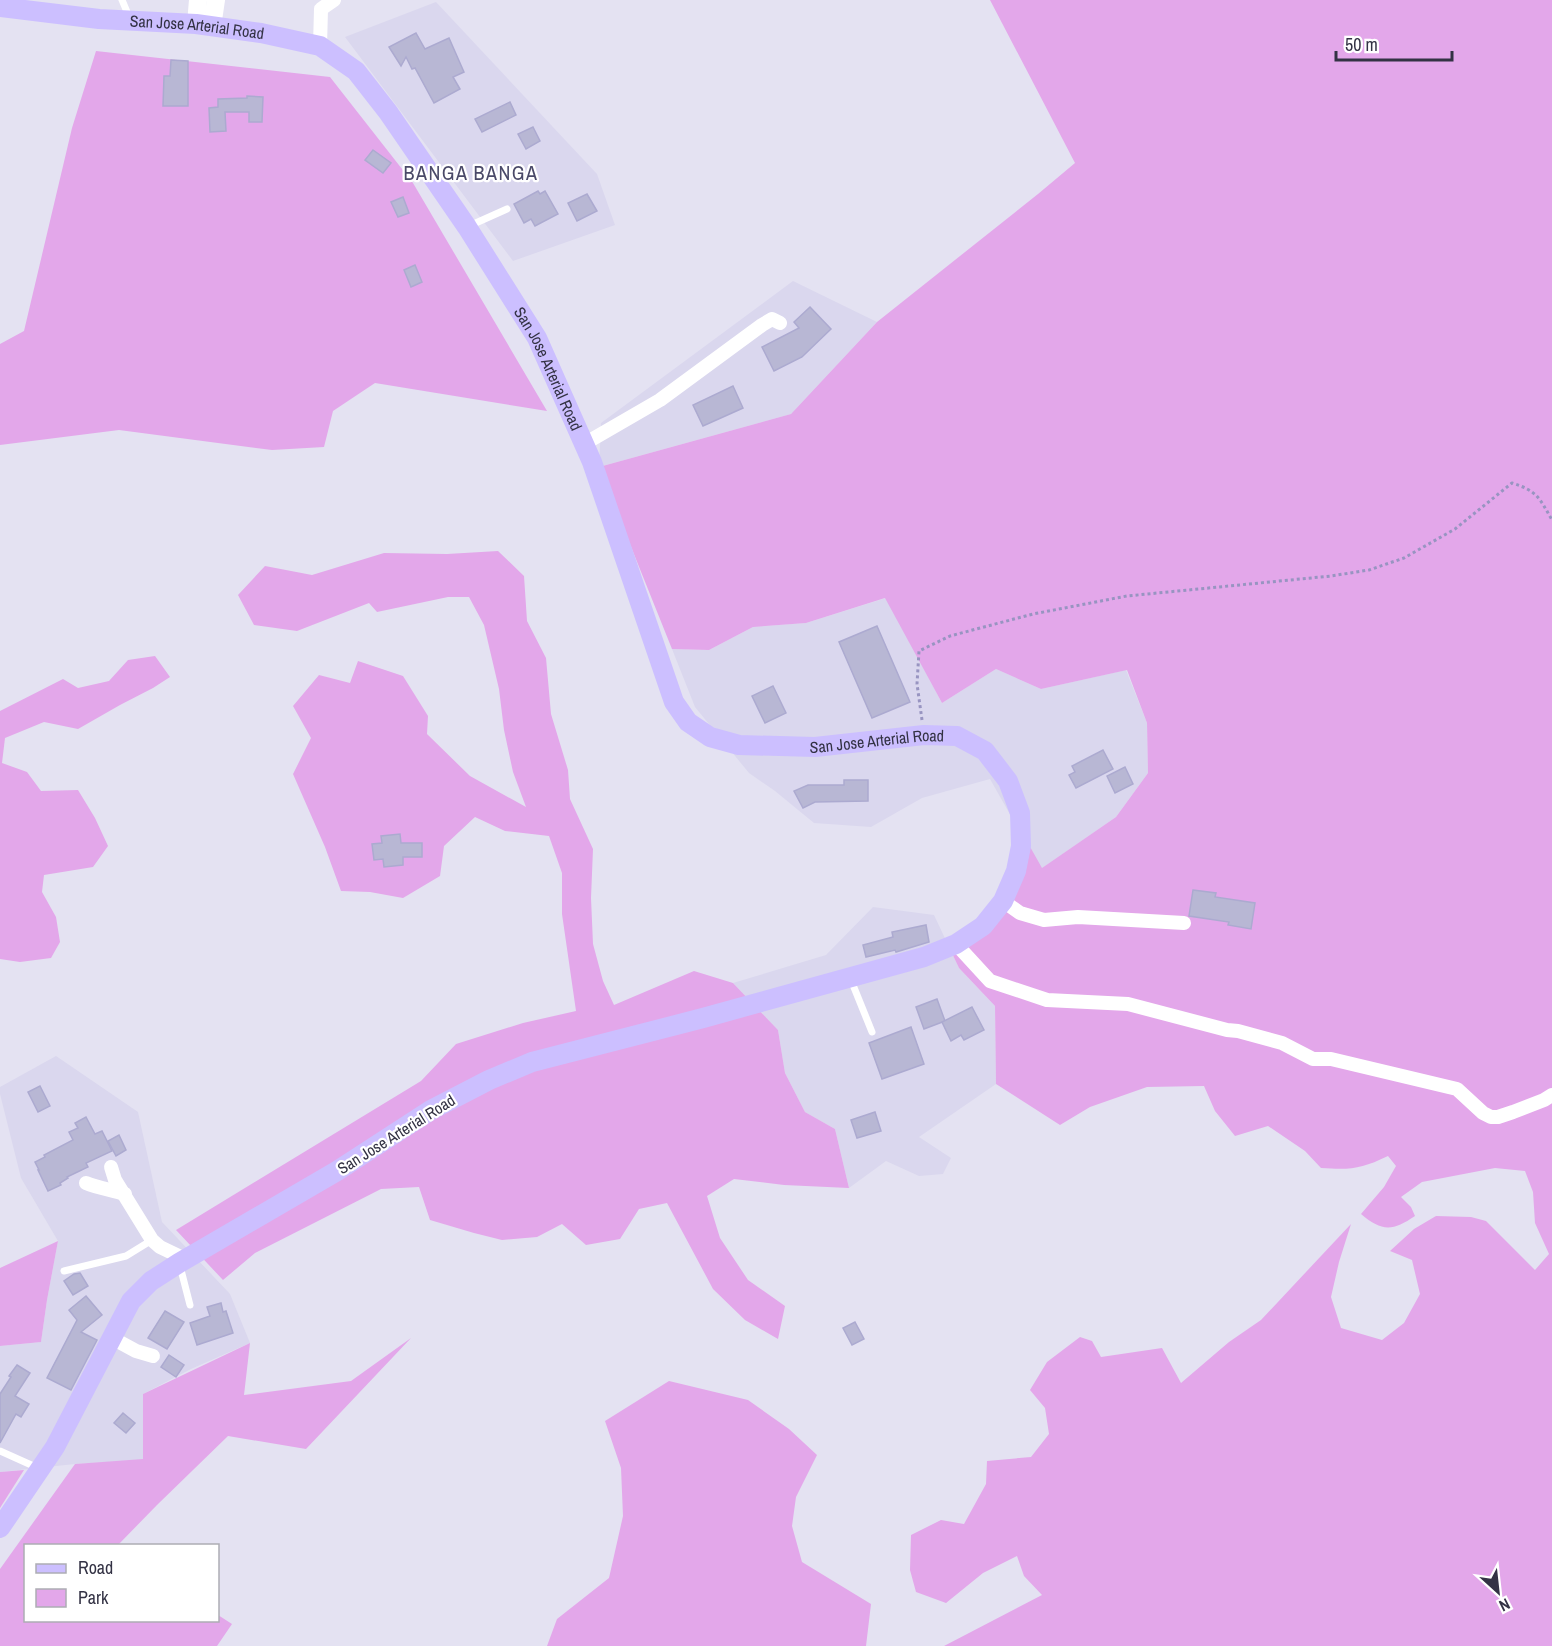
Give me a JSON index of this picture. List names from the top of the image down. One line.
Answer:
{"streets":{"main road":["San Jose Arterial Road"]},"districts":["BANGA BANGA"],"legend":["Road","Park"],"scale_bar":"50 m","north":"bottom right"}
